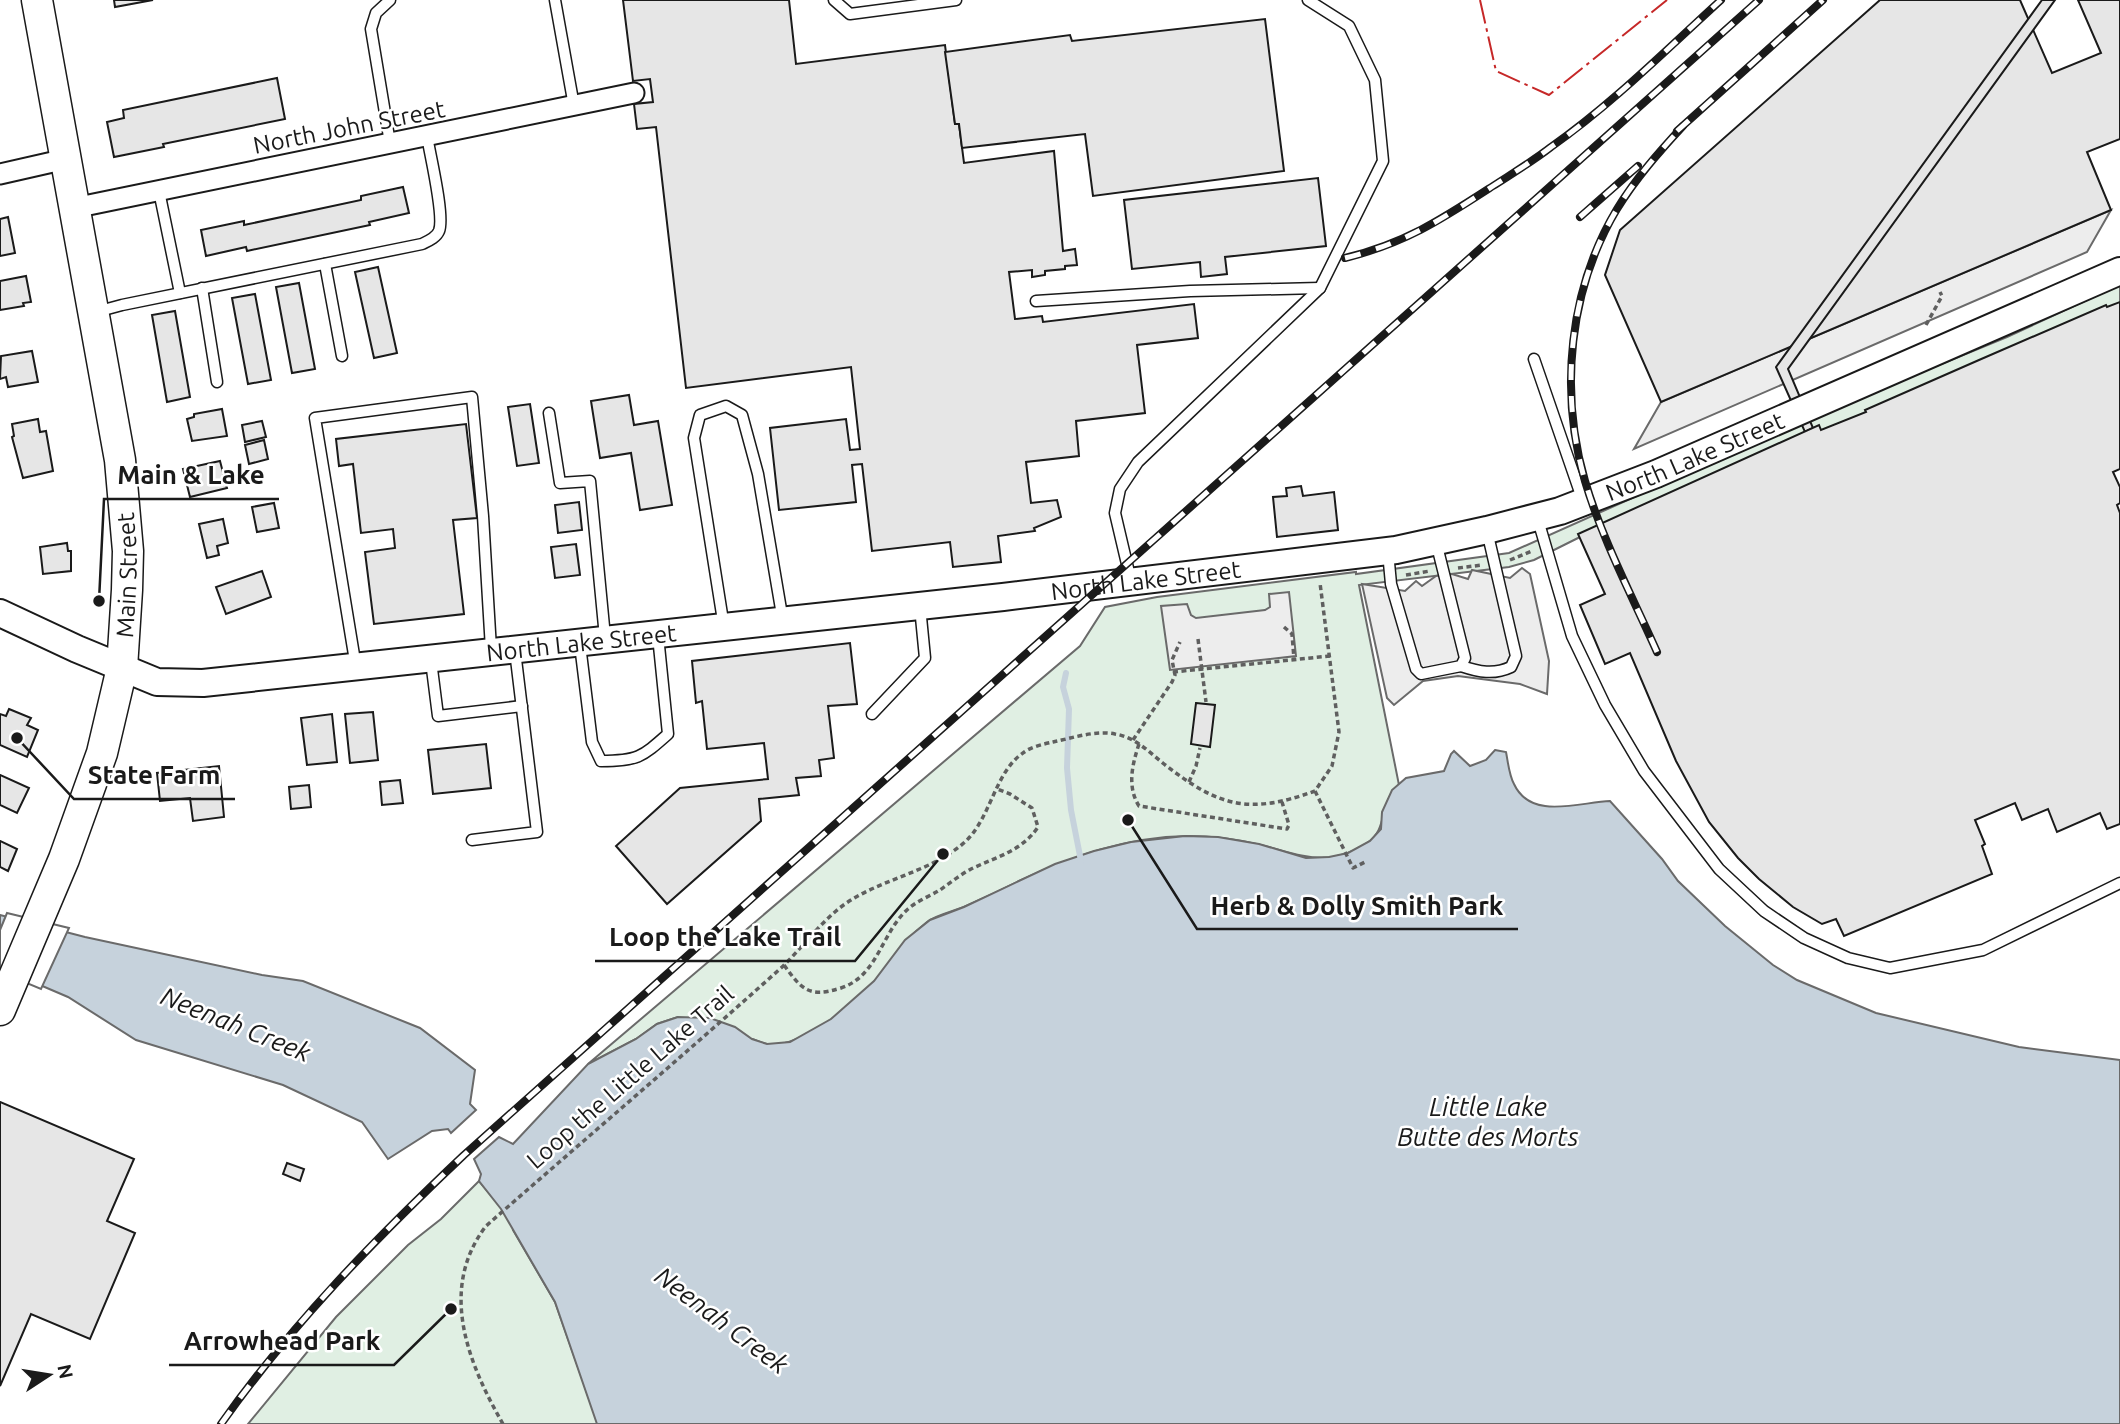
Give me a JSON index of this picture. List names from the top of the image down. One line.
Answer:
{"streets":{"main road":["North Lake Street","Main Street"],"street":["North John Street"],"path":["Loop the Little Lake Trail"]},"crossings":[["North John Street","Main Street"],["North Lake Street","Main Street"]],"water":["Neenah Creek","Little Lake Butte des Morts"],"places":["Main & Lake","State Farm","Herb & Dolly Smith Park","Loop the Lake Trail","Arrowhead Park"],"north":"right"}
